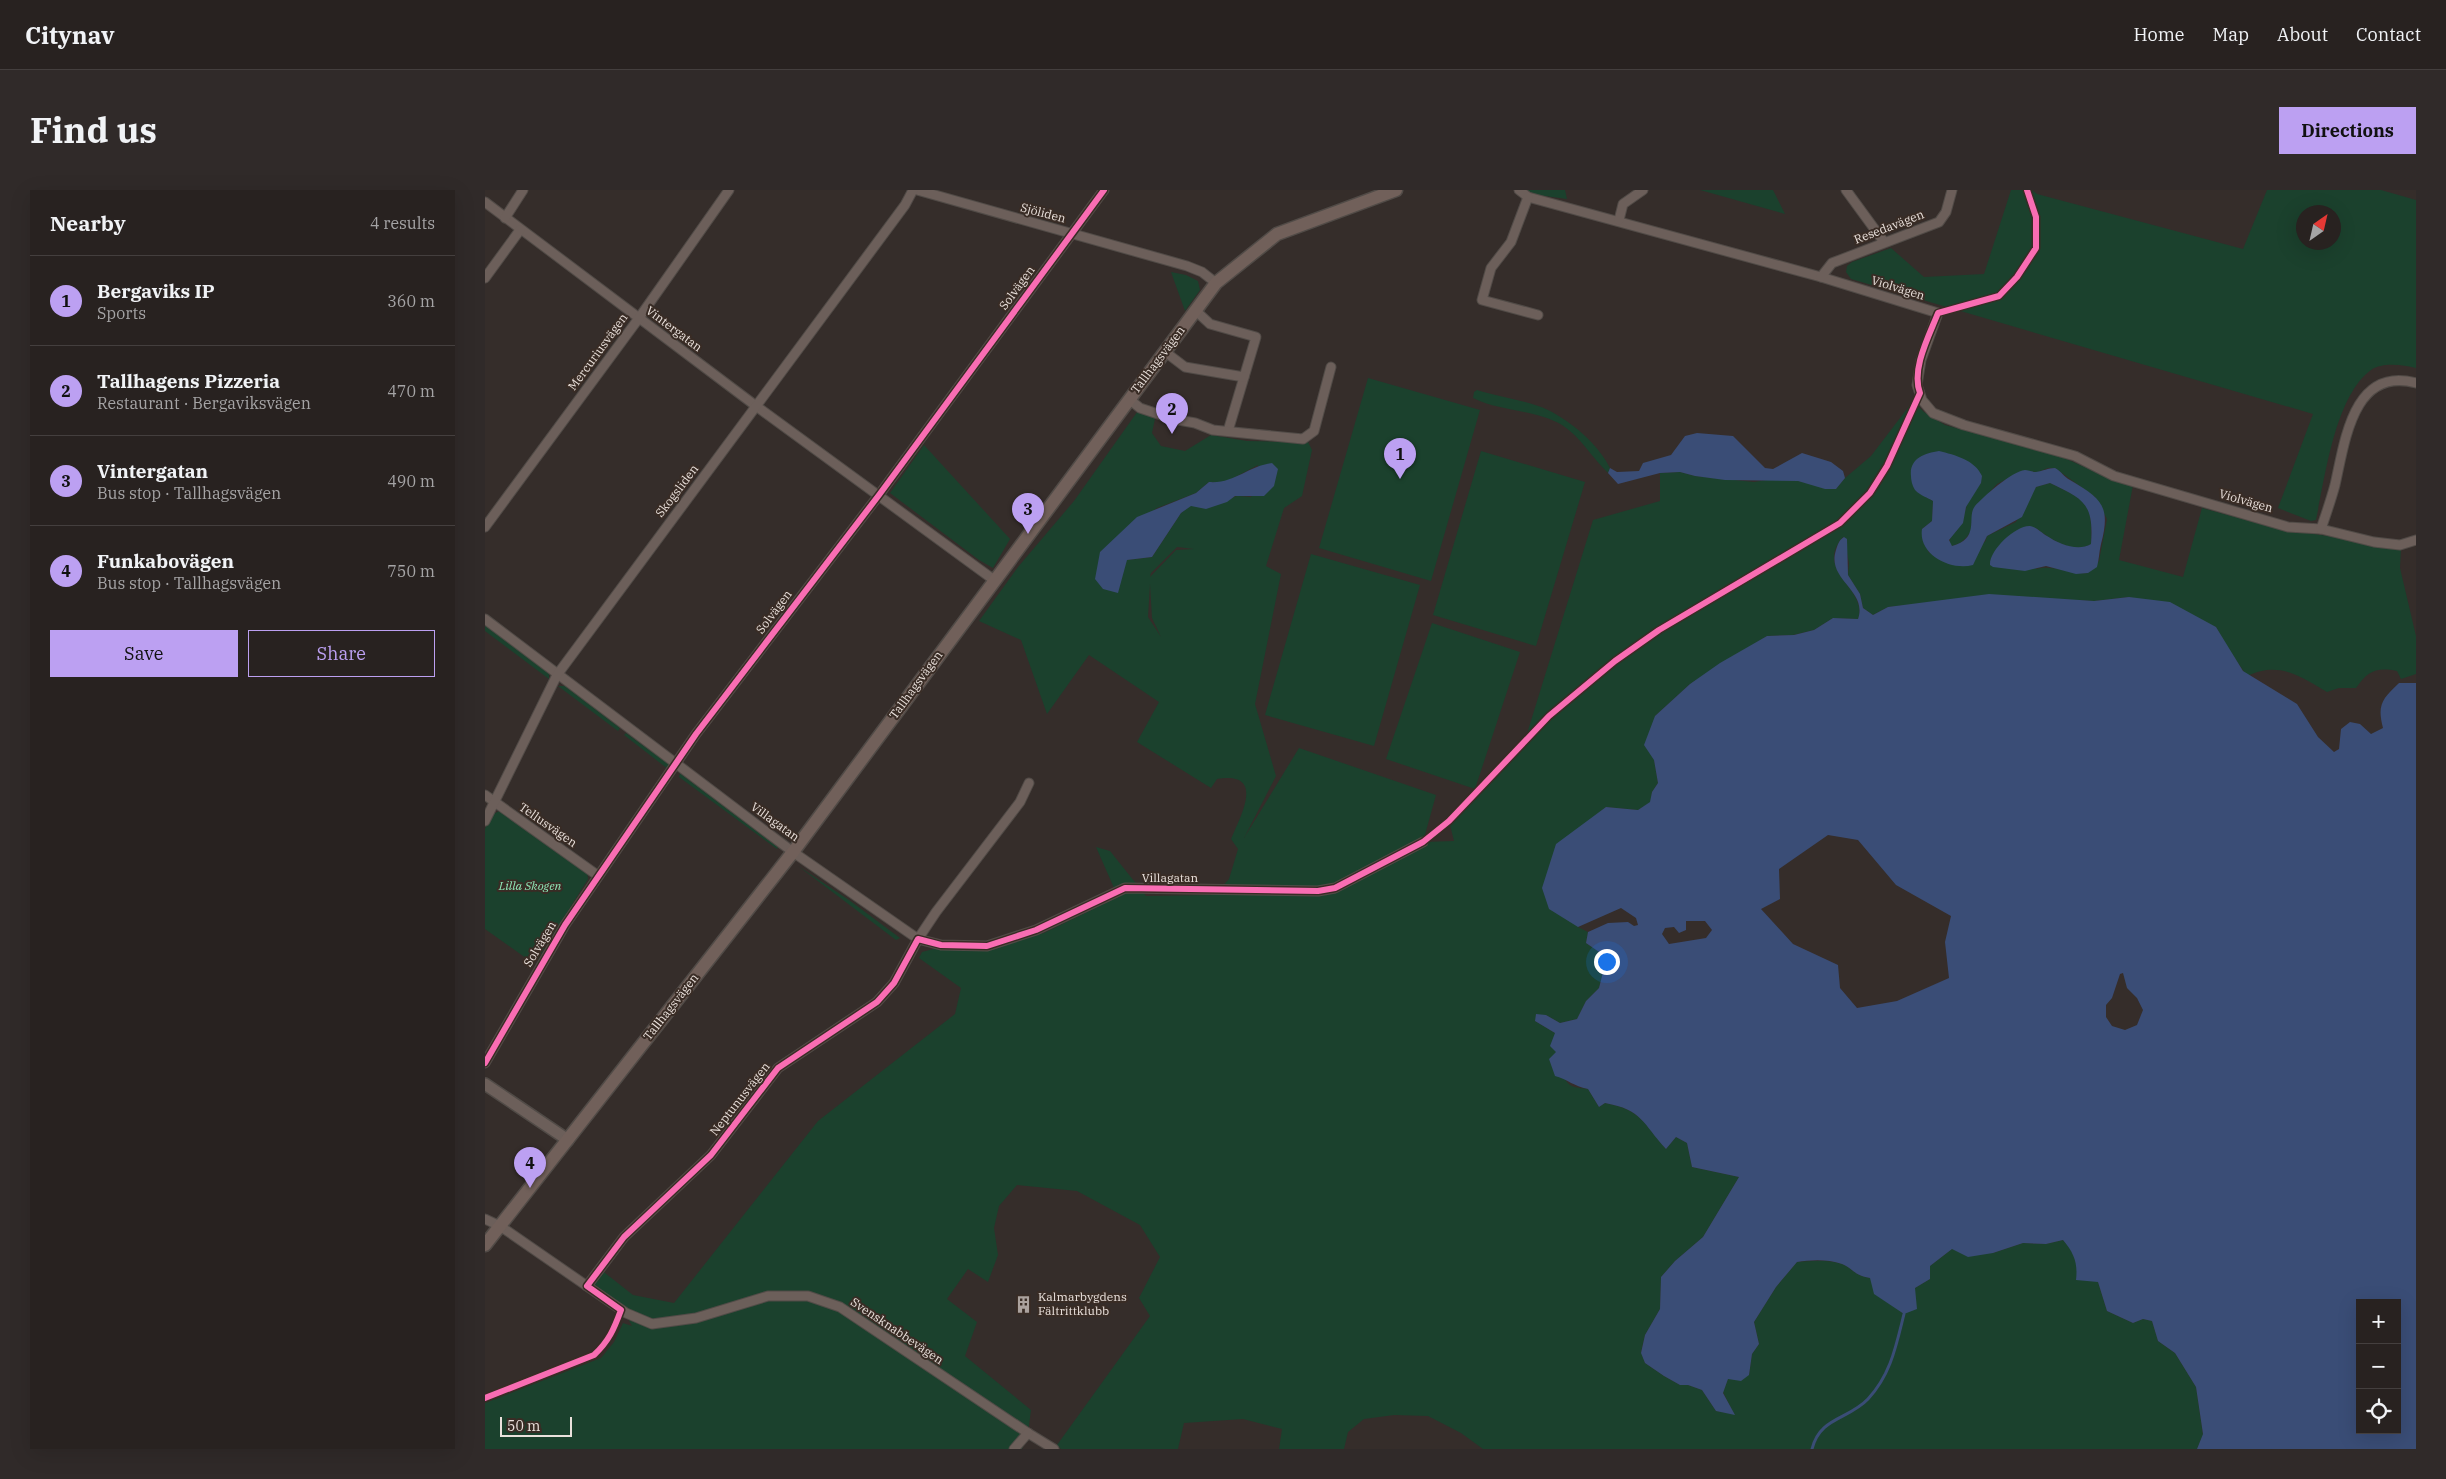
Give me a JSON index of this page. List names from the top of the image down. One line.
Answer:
{"streets":{"main road":["Tallhagsvägen"],"street":["Sjöliden","Resedavägen","Solvägen","Violvägen","Vintergatan","Mercuriusvägen","Skogsliden","Villagatan","Tellusvägen","Neptunusvägen","Svensknabbevägen"]},"crossings":[["Sjöliden","Solvägen"],["Sjöliden","Tallhagsvägen"],["Resedavägen","Violvägen"],["Solvägen","Vintergatan"],["Solvägen","Villagatan"],["Solvägen","Tellusvägen"],["Vintergatan","Mercuriusvägen"],["Vintergatan","Tallhagsvägen"],["Vintergatan","Skogsliden"],["Tallhagsvägen","Villagatan"],["Tallhagsvägen","Svensknabbevägen"],["Skogsliden","Villagatan"],["Skogsliden","Tellusvägen"],["Villagatan","Neptunusvägen"],["Neptunusvägen","Svensknabbevägen"]],"parks":["Lilla Skogen"],"places":{"building":["Kalmarbygdens Fältrittklubb"]},"scale_bar":"50 m","north":"top right","page":{"header":"Citynav","nav":["Home","Map","About","Contact"],"title":"Find us","buttons":["Directions",["Save","Share"]],"heading":["Nearby","4 results"],"list":[{"mark":"1","name":"Bergaviks IP","note":"Sports","value":"360 m"},{"mark":"2","name":"Tallhagens Pizzeria","note":"Restaurant · Bergaviksvägen","value":"470 m"},{"mark":"3","name":"Vintergatan","note":"Bus stop · Tallhagsvägen","value":"490 m"},{"mark":"4","name":"Funkabovägen","note":"Bus stop · Tallhagsvägen","value":"750 m"}],"pins":["2","1","3","4"],"map_buttons":["+","−"],"scale":"50 m"}}
